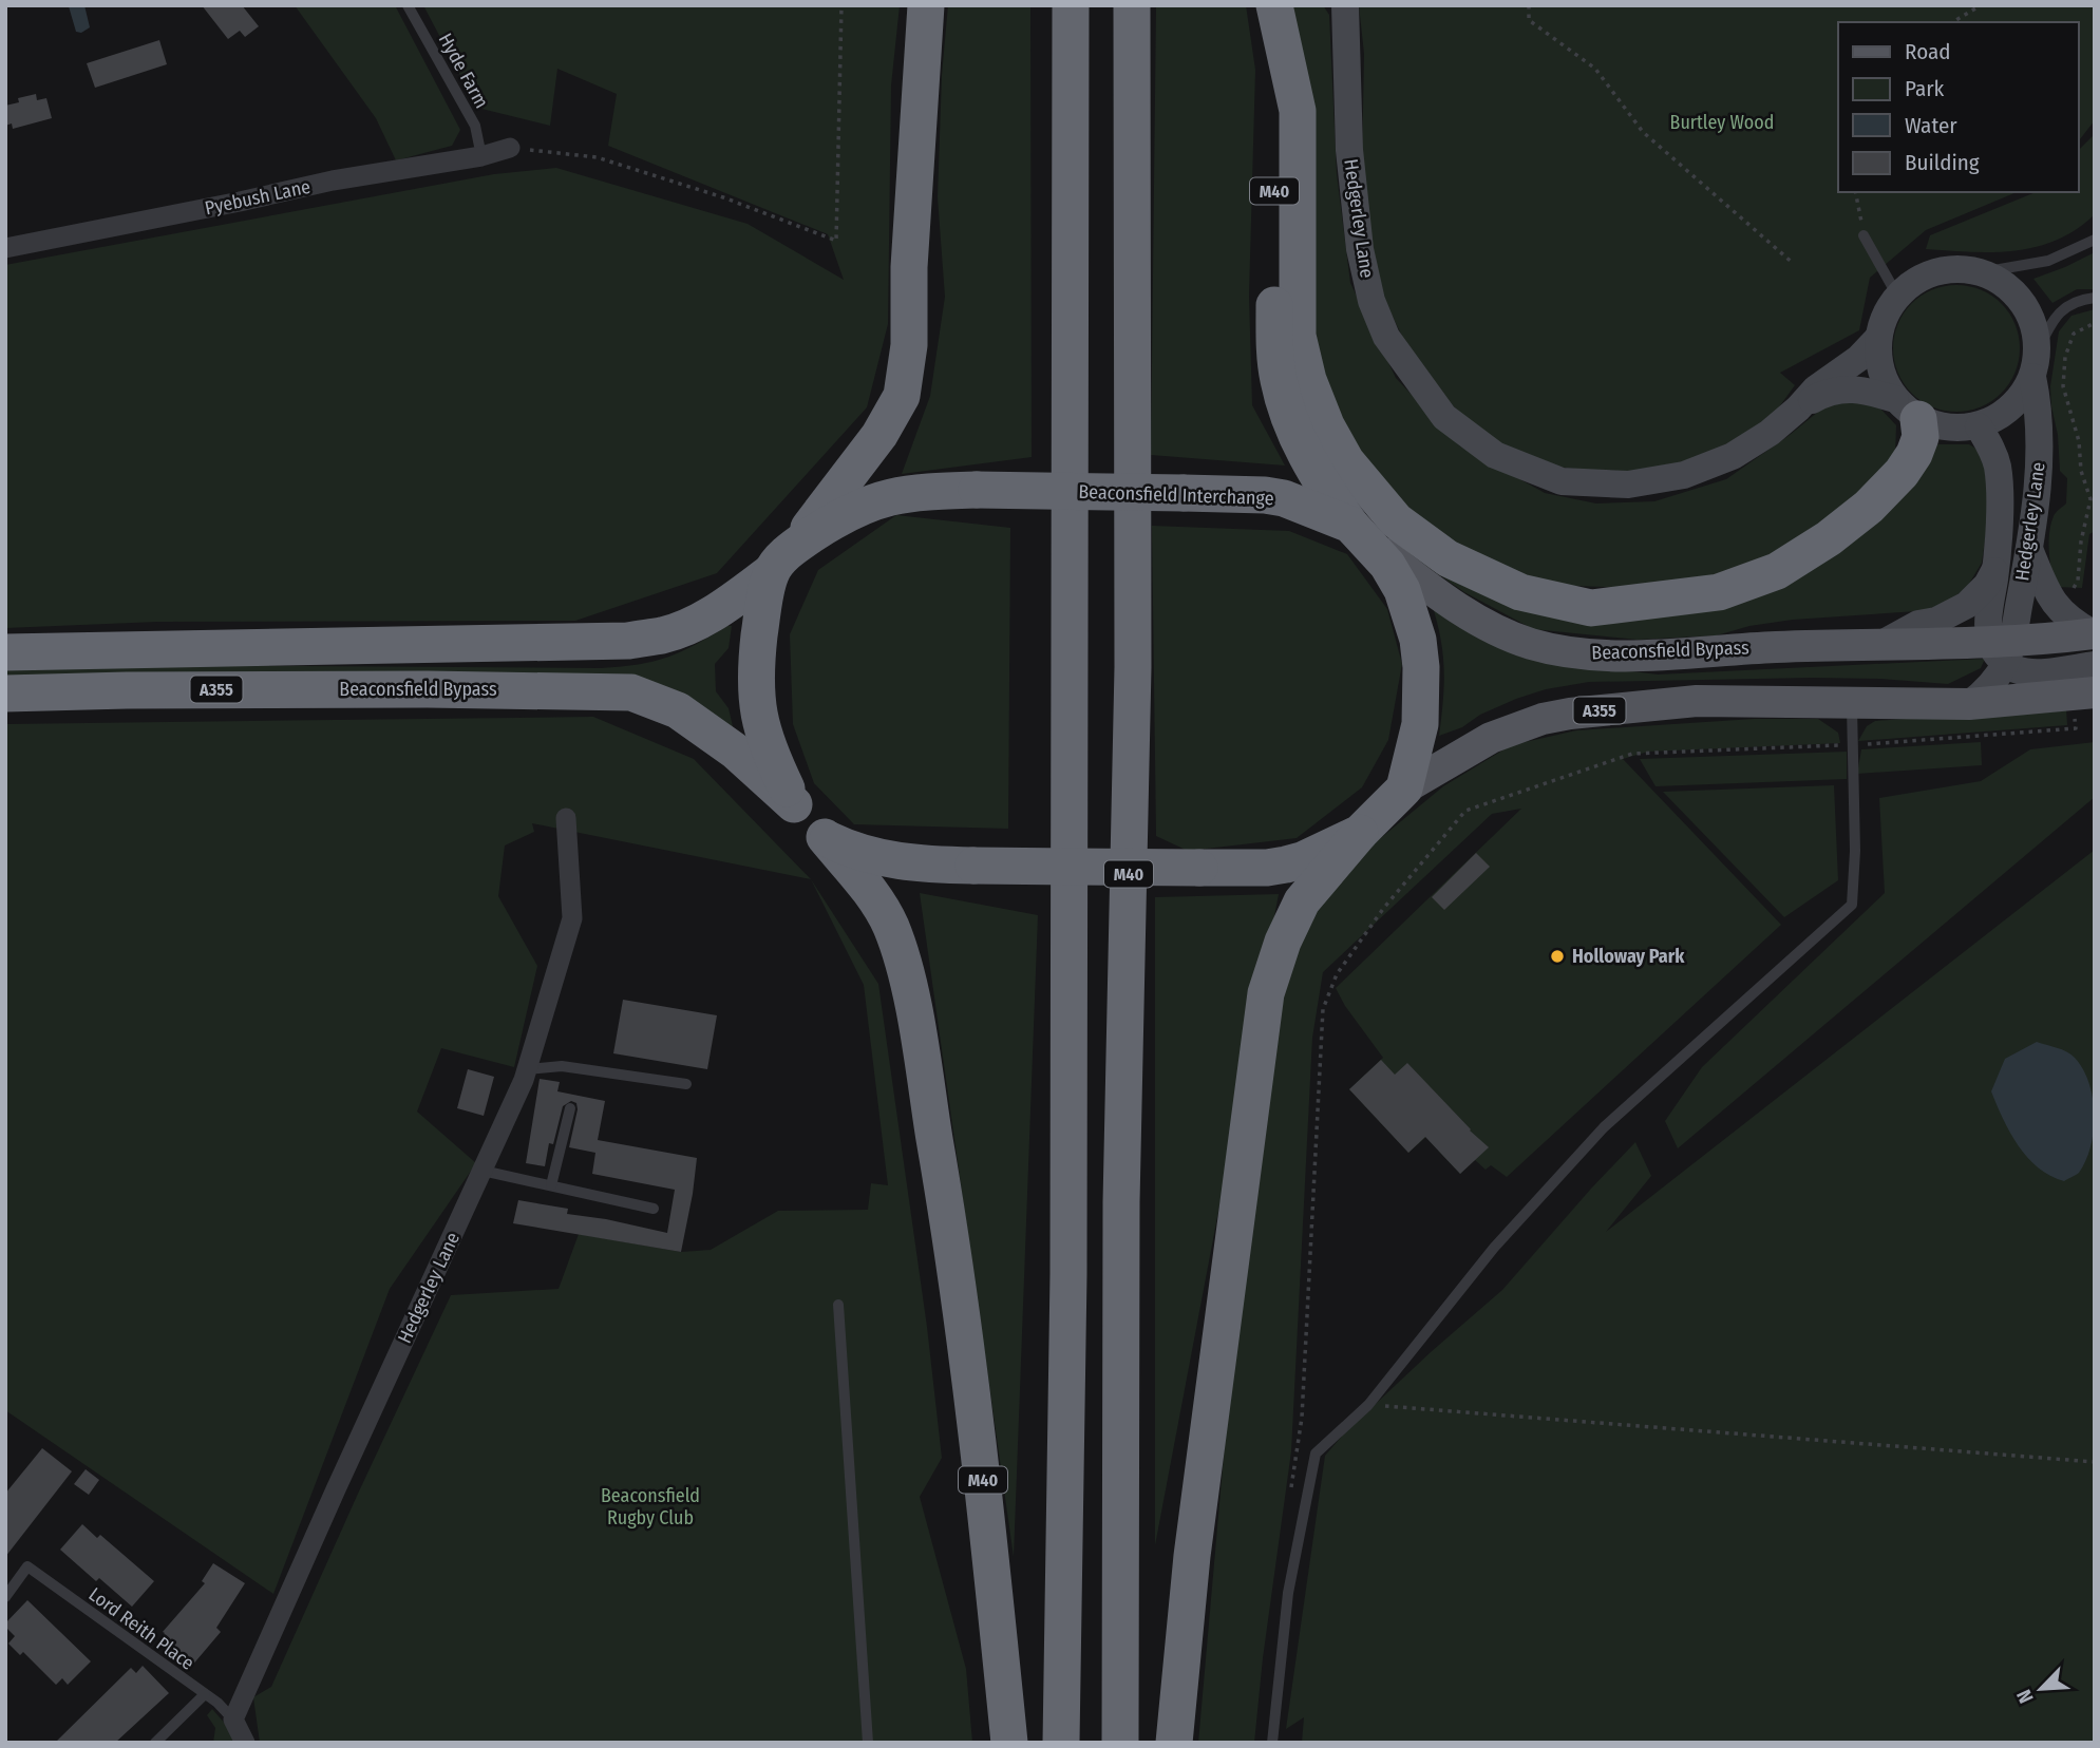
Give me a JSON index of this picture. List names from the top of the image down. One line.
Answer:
{"streets":{"highway":["M40","Beaconsfield Interchange","Beaconsfield Bypass","A355"],"street":["Pyebush Lane","Hedgerley Lane"],"lane":["Hyde Farm","Lord Reith Place"]},"crossings":[["Hyde Farm","Pyebush Lane"],["M40","Hedgerley Lane"],["M40","Beaconsfield Interchange"],["M40","Beaconsfield Bypass"],["Hedgerley Lane","Beaconsfield Bypass"],["Hedgerley Lane","A355"],["Hedgerley Lane","Lord Reith Place"],["Beaconsfield Interchange","Beaconsfield Bypass"],["Beaconsfield Interchange","A355"]],"parks":["Burtley Wood","Beaconsfield Rugby Club"],"places":["Holloway Park"],"legend":["Road","Park","Water","Building"],"north":"bottom left"}
